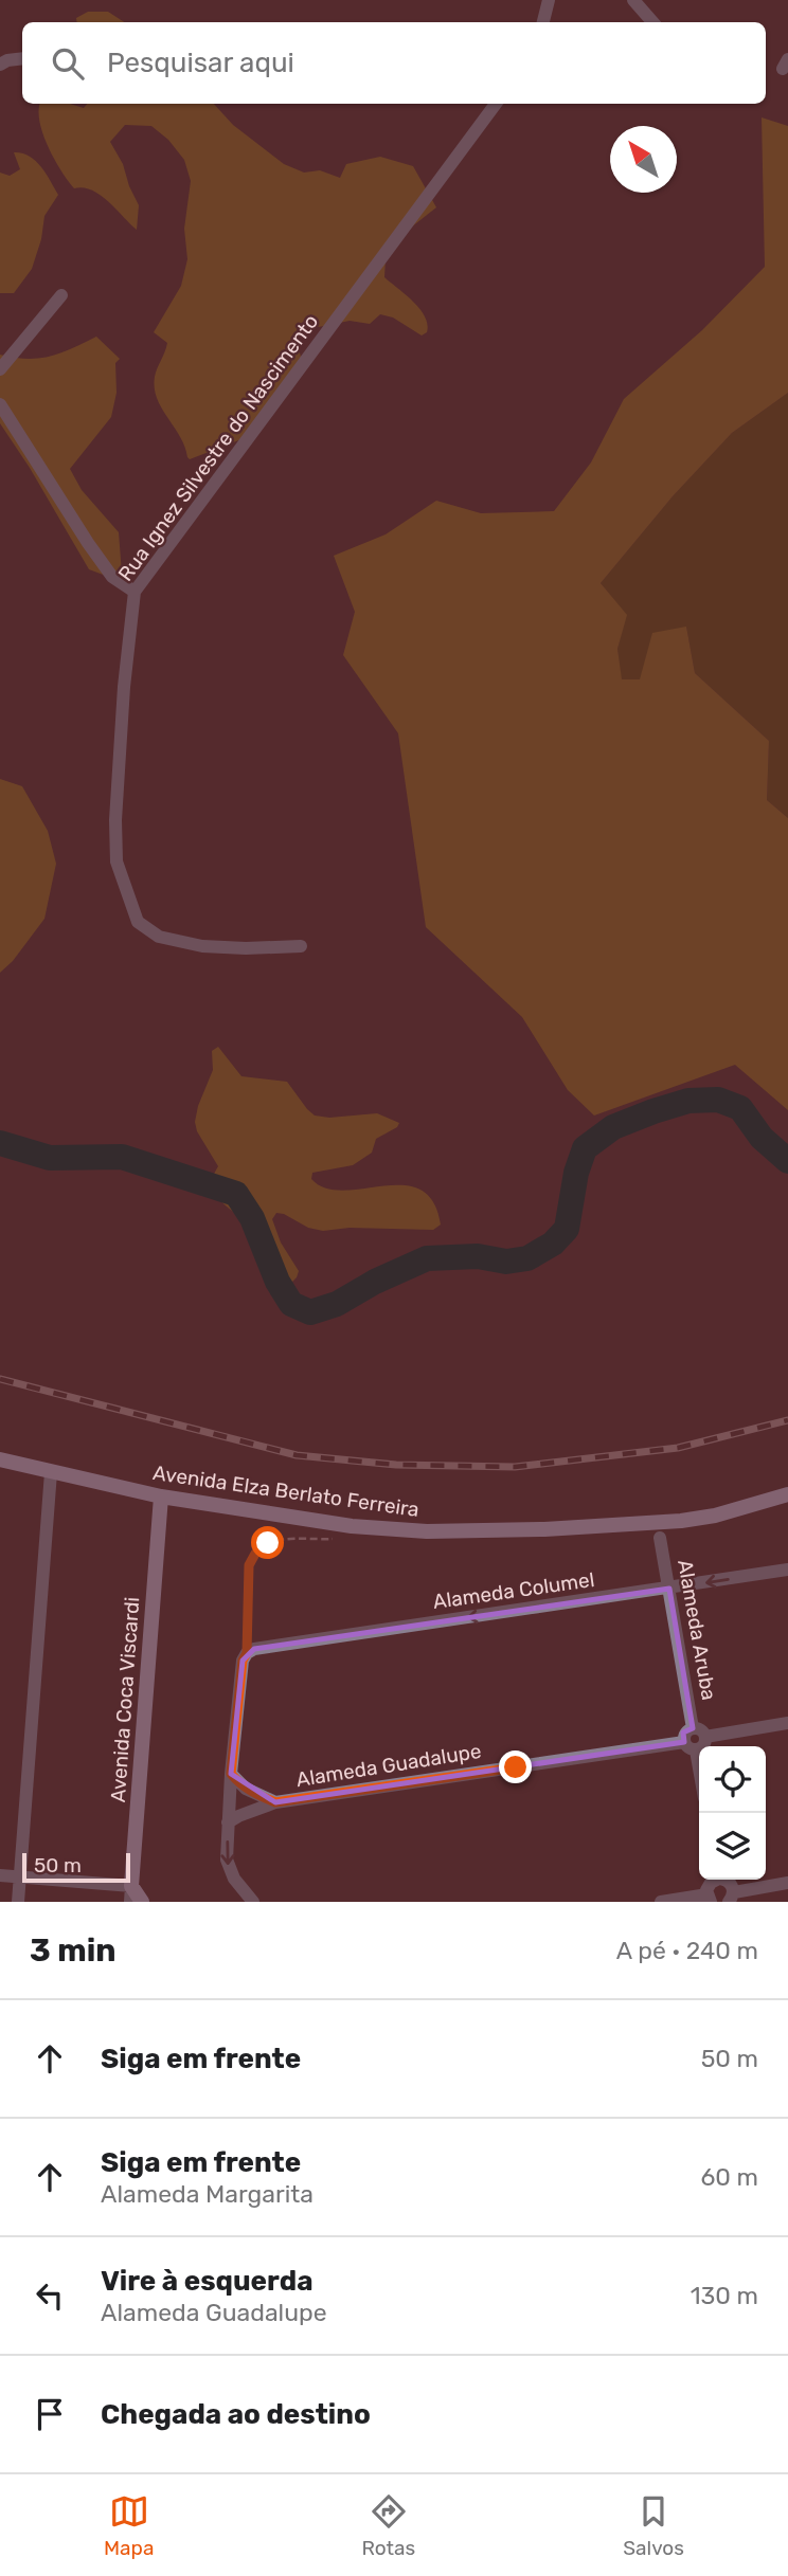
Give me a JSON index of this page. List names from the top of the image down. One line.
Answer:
{"streets":{"main road":["Avenida Elza Berlato Ferreira","Avenida Coca Viscardi"],"street":["Rua Ignez Silvestre do Nascimento","Alameda Columel","Alameda Aruba","Alameda Guadalupe"]},"crossings":[["Avenida Elza Berlato Ferreira","Avenida Coca Viscardi"],["Alameda Columel","Alameda Aruba"],["Alameda Aruba","Alameda Guadalupe"]],"one_way":["Alameda Columel"],"scale_bar":"50 m","north":"top left","page":{"search":"Pesquisar aqui","scale":"50 m","heading":["3 min","A pé · 240 m"],"list":[["Siga em frente","50 m"],["Siga em frente","Alameda Margarita","60 m"],["Vire à esquerda","Alameda Guadalupe","130 m"],"Chegada ao destino"],"nav":["Mapa","Rotas","Salvos"]}}
